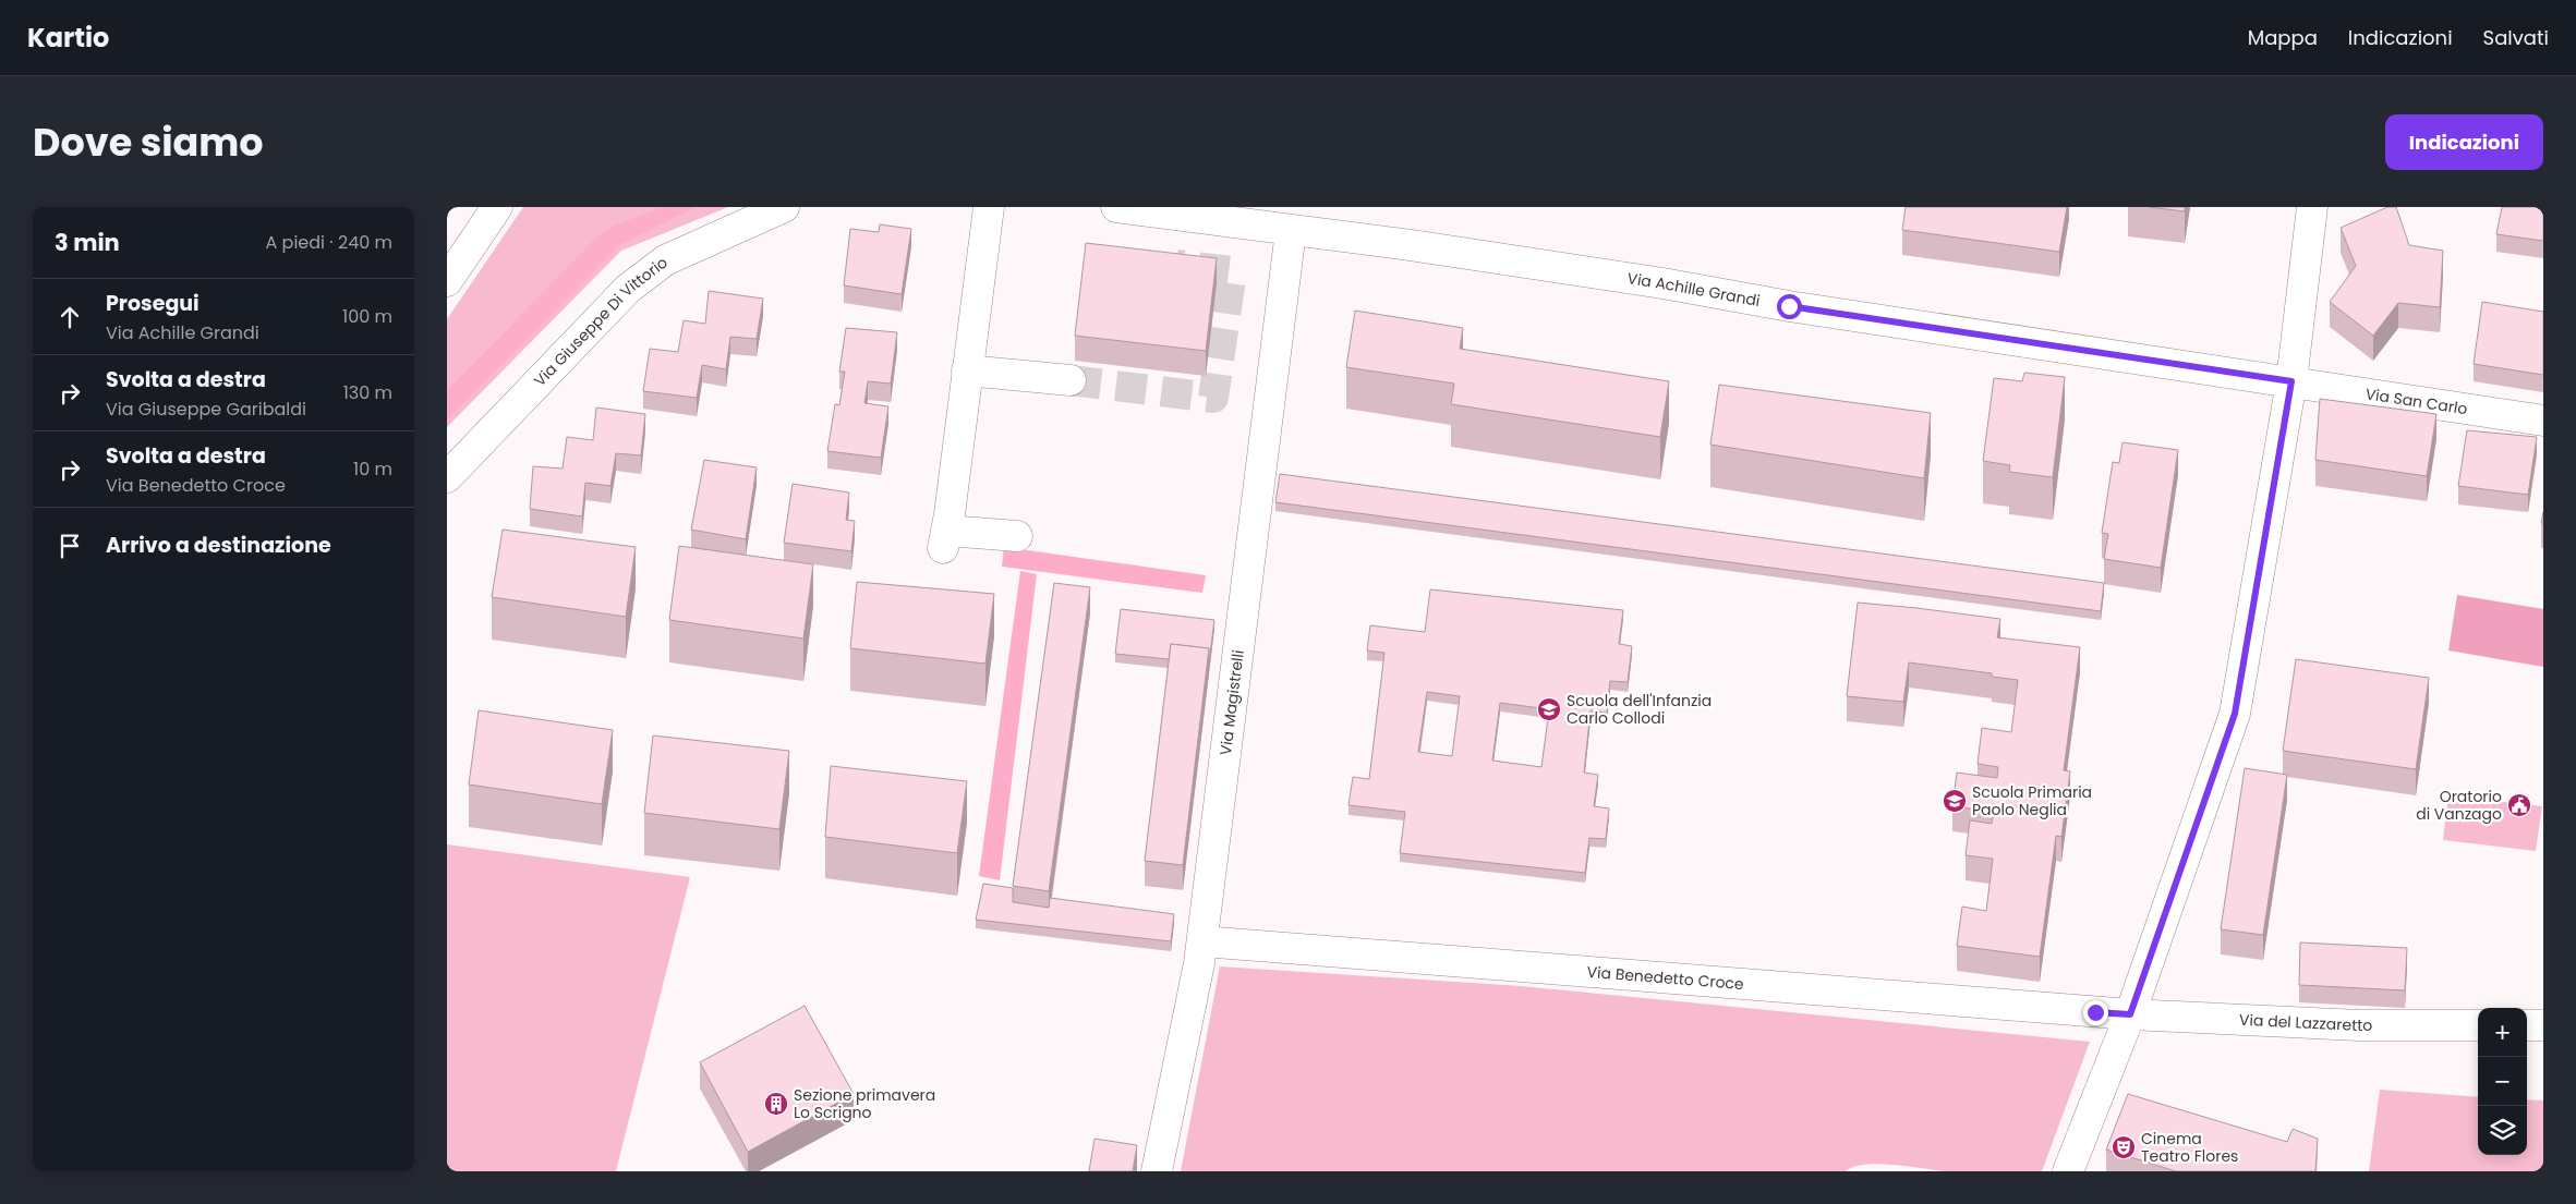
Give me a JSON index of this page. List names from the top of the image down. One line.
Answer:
{"streets":{"street":["Via Achille Grandi","Via Giuseppe Di Vittorio","Via San Carlo","Via Magistrelli","Via Benedetto Croce","Via del Lazzaretto"]},"crossings":[["Via Achille Grandi","Via San Carlo"],["Via Achille Grandi","Via Magistrelli"],["Via Magistrelli","Via Benedetto Croce"],["Via Benedetto Croce","Via del Lazzaretto"]],"places":{"school or university":["Scuola dell'Infanzia Carlo Collodi","Scuola Primaria Paolo Neglia"],"public building":["Oratorio di Vanzago"],"building":["Sezione primavera Lo Scrigno"],"theatre":["Cinema Teatro Flores"]},"page":{"header":"Kartio","nav":["Mappa","Indicazioni","Salvati"],"title":"Dove siamo","buttons":"Indicazioni","heading":["3 min","A piedi · 240 m"],"list":[["Prosegui","Via Achille Grandi","100 m"],["Svolta a destra","Via Giuseppe Garibaldi","130 m"],["Svolta a destra","Via Benedetto Croce","10 m"],"Arrivo a destinazione"],"map_buttons":["+","−"]}}
